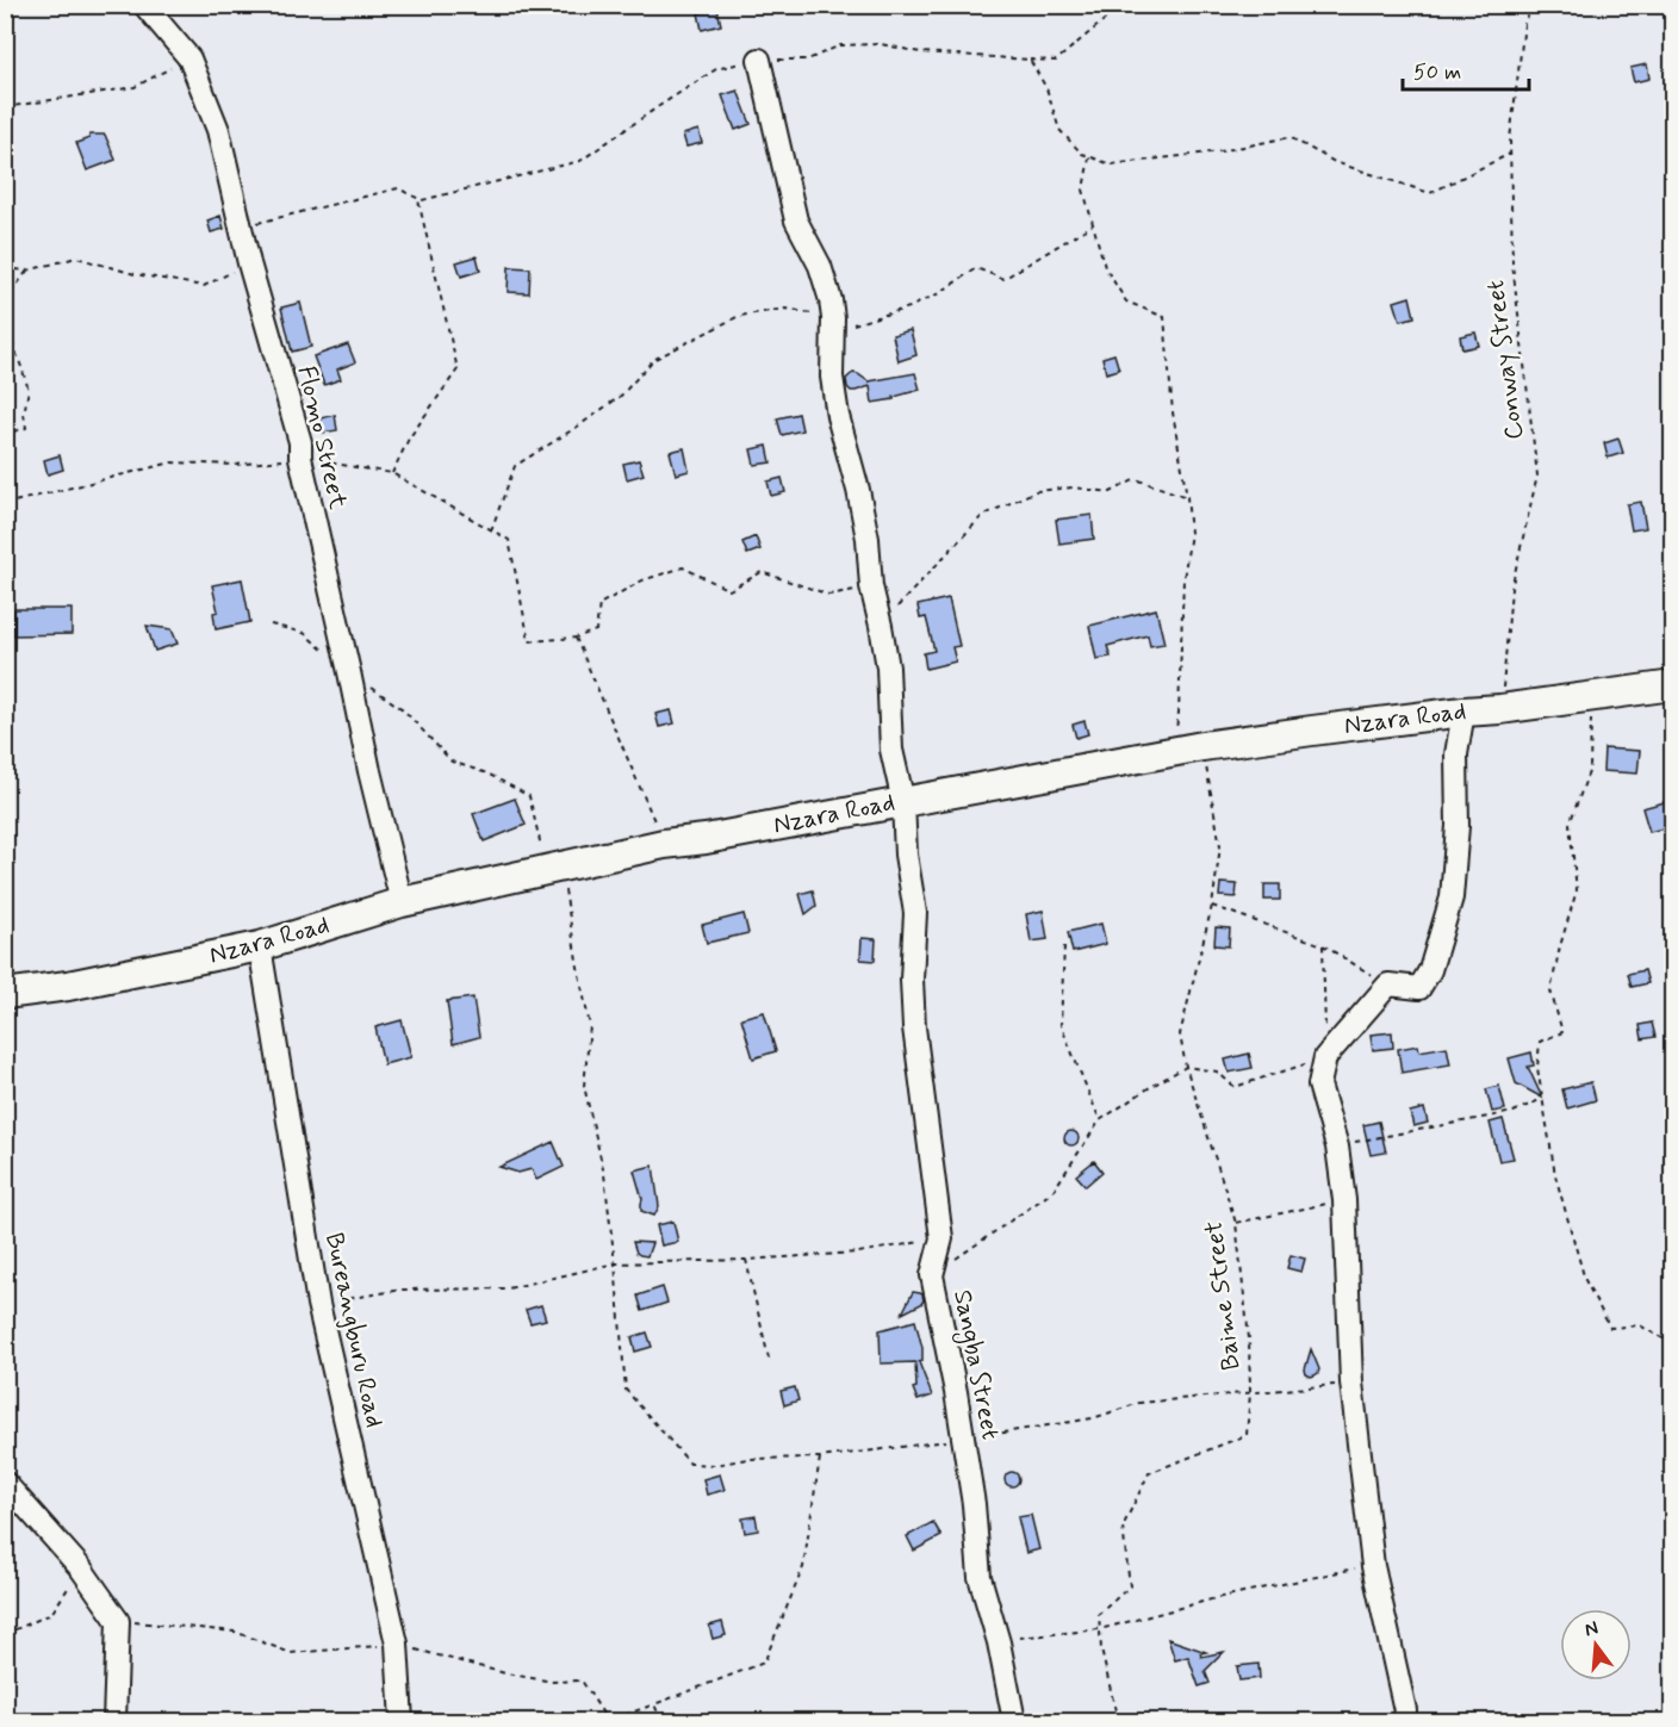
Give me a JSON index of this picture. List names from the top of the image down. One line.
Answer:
{"streets":{"main road":["Nzara Road"],"street":["Flomo Street","Bureangburu Road","Sangba Street"],"path":["Conway Street","Baime Street"]},"crossings":[["Conway Street","Nzara Road"],["Flomo Street","Nzara Road"],["Nzara Road","Baime Street"],["Nzara Road","Bureangburu Road"],["Nzara Road","Sangba Street"]],"scale_bar":"50 m","north":"top"}
